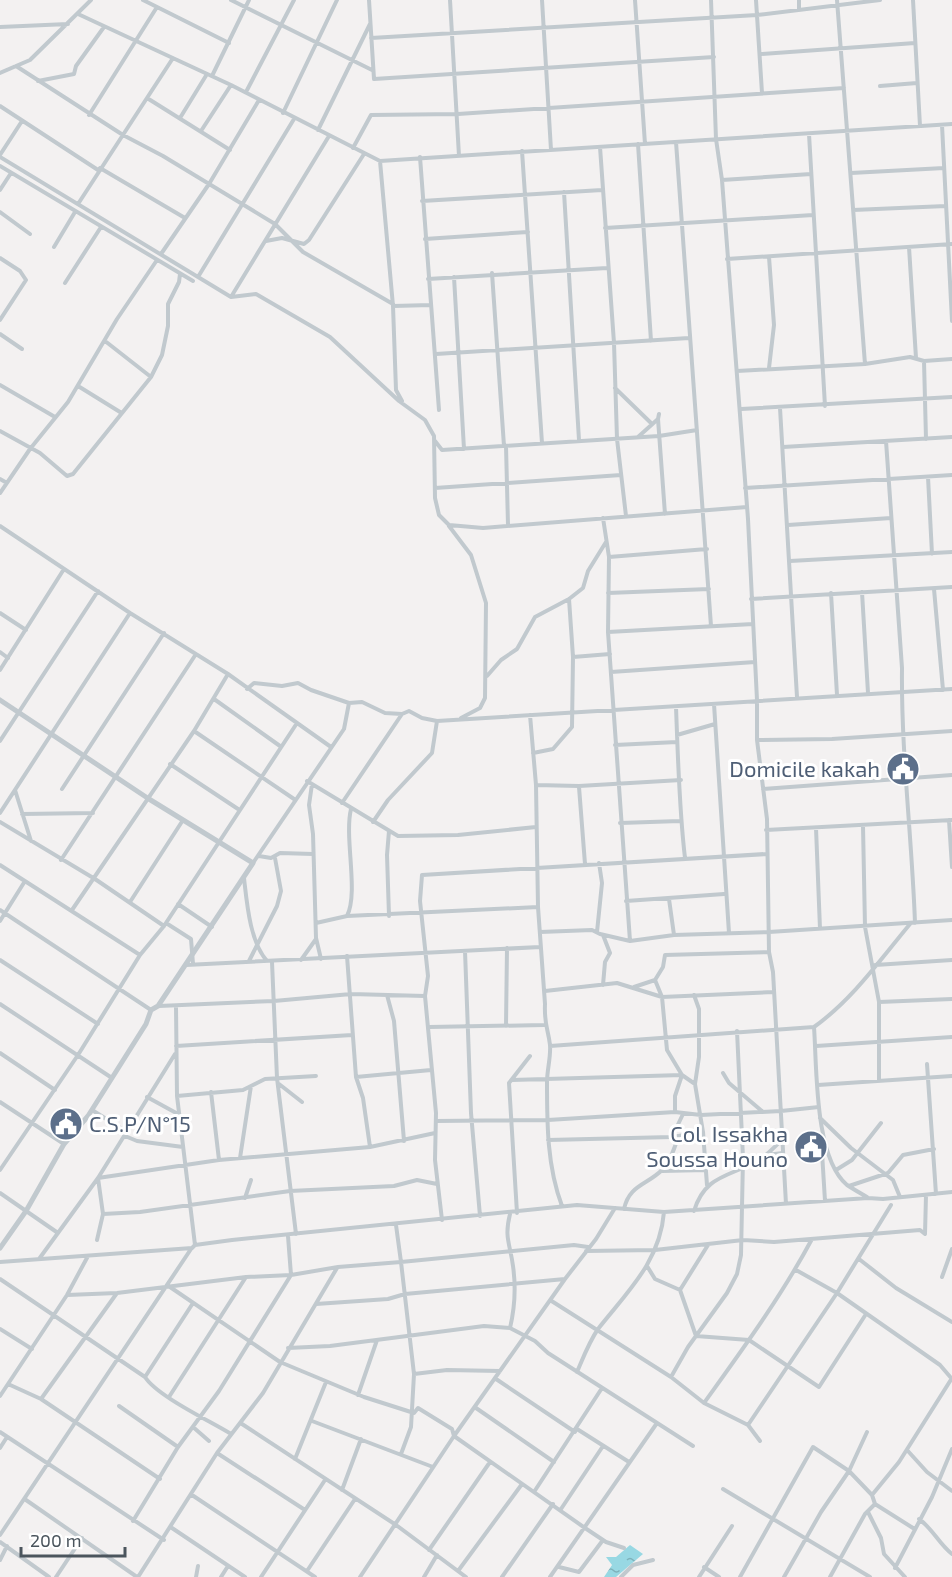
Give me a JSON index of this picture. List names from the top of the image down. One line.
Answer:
{"places":{"public building":["Domicile kakah","C.S.P/N°15","Col. Issakha Soussa Houno"]},"scale_bar":"200 m"}
